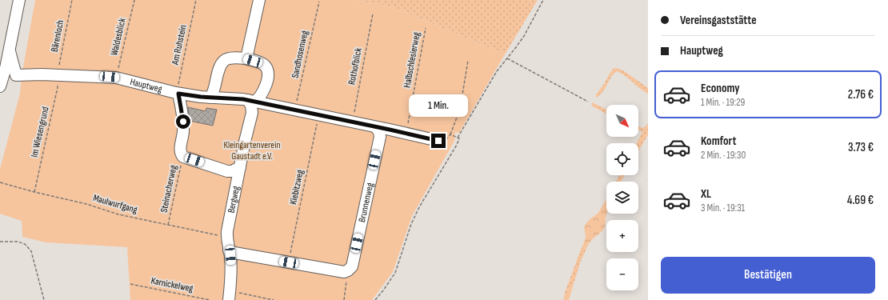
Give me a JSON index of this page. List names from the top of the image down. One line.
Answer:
{"streets":{"street":["Hauptweg","Bergweg","Brunnenweg"],"path":["Bärenloch","Waldesblick","Am Ruhstein","Sandhosenweg","Halbschlesierweg","Rothofblick","Im Wiesengrund","Kiebitzweg","Steinacherweg","Maulwurfgang","Karnickelweg"]},"crossings":[["Bärenloch","Hauptweg"],["Bärenloch","Im Wiesengrund"],["Waldesblick","Hauptweg"],["Am Ruhstein","Hauptweg"],["Sandhosenweg","Hauptweg"],["Halbschlesierweg","Hauptweg"],["Rothofblick","Hauptweg"],["Hauptweg","Im Wiesengrund"],["Hauptweg","Kiebitzweg"],["Hauptweg","Bergweg"],["Hauptweg","Brunnenweg"],["Im Wiesengrund","Maulwurfgang"],["Steinacherweg","Maulwurfgang"],["Bergweg","Maulwurfgang"]],"parks":["Kleingartenverein Gaustadt e.V."],"north":"bottom right","page":{"banner":["Vereinsgaststätte","Hauptweg"],"list":[{"name":"Economy","note":"1 Min. · 19:29","value":"2.76 €"},{"name":"Komfort","note":"2 Min. · 19:30","value":"3.73 €"},{"name":"XL","note":"3 Min. · 19:31","value":"4.69 €"}],"bubble":"1 Min.","map_buttons":["+","−"],"buttons":"Bestätigen"}}
